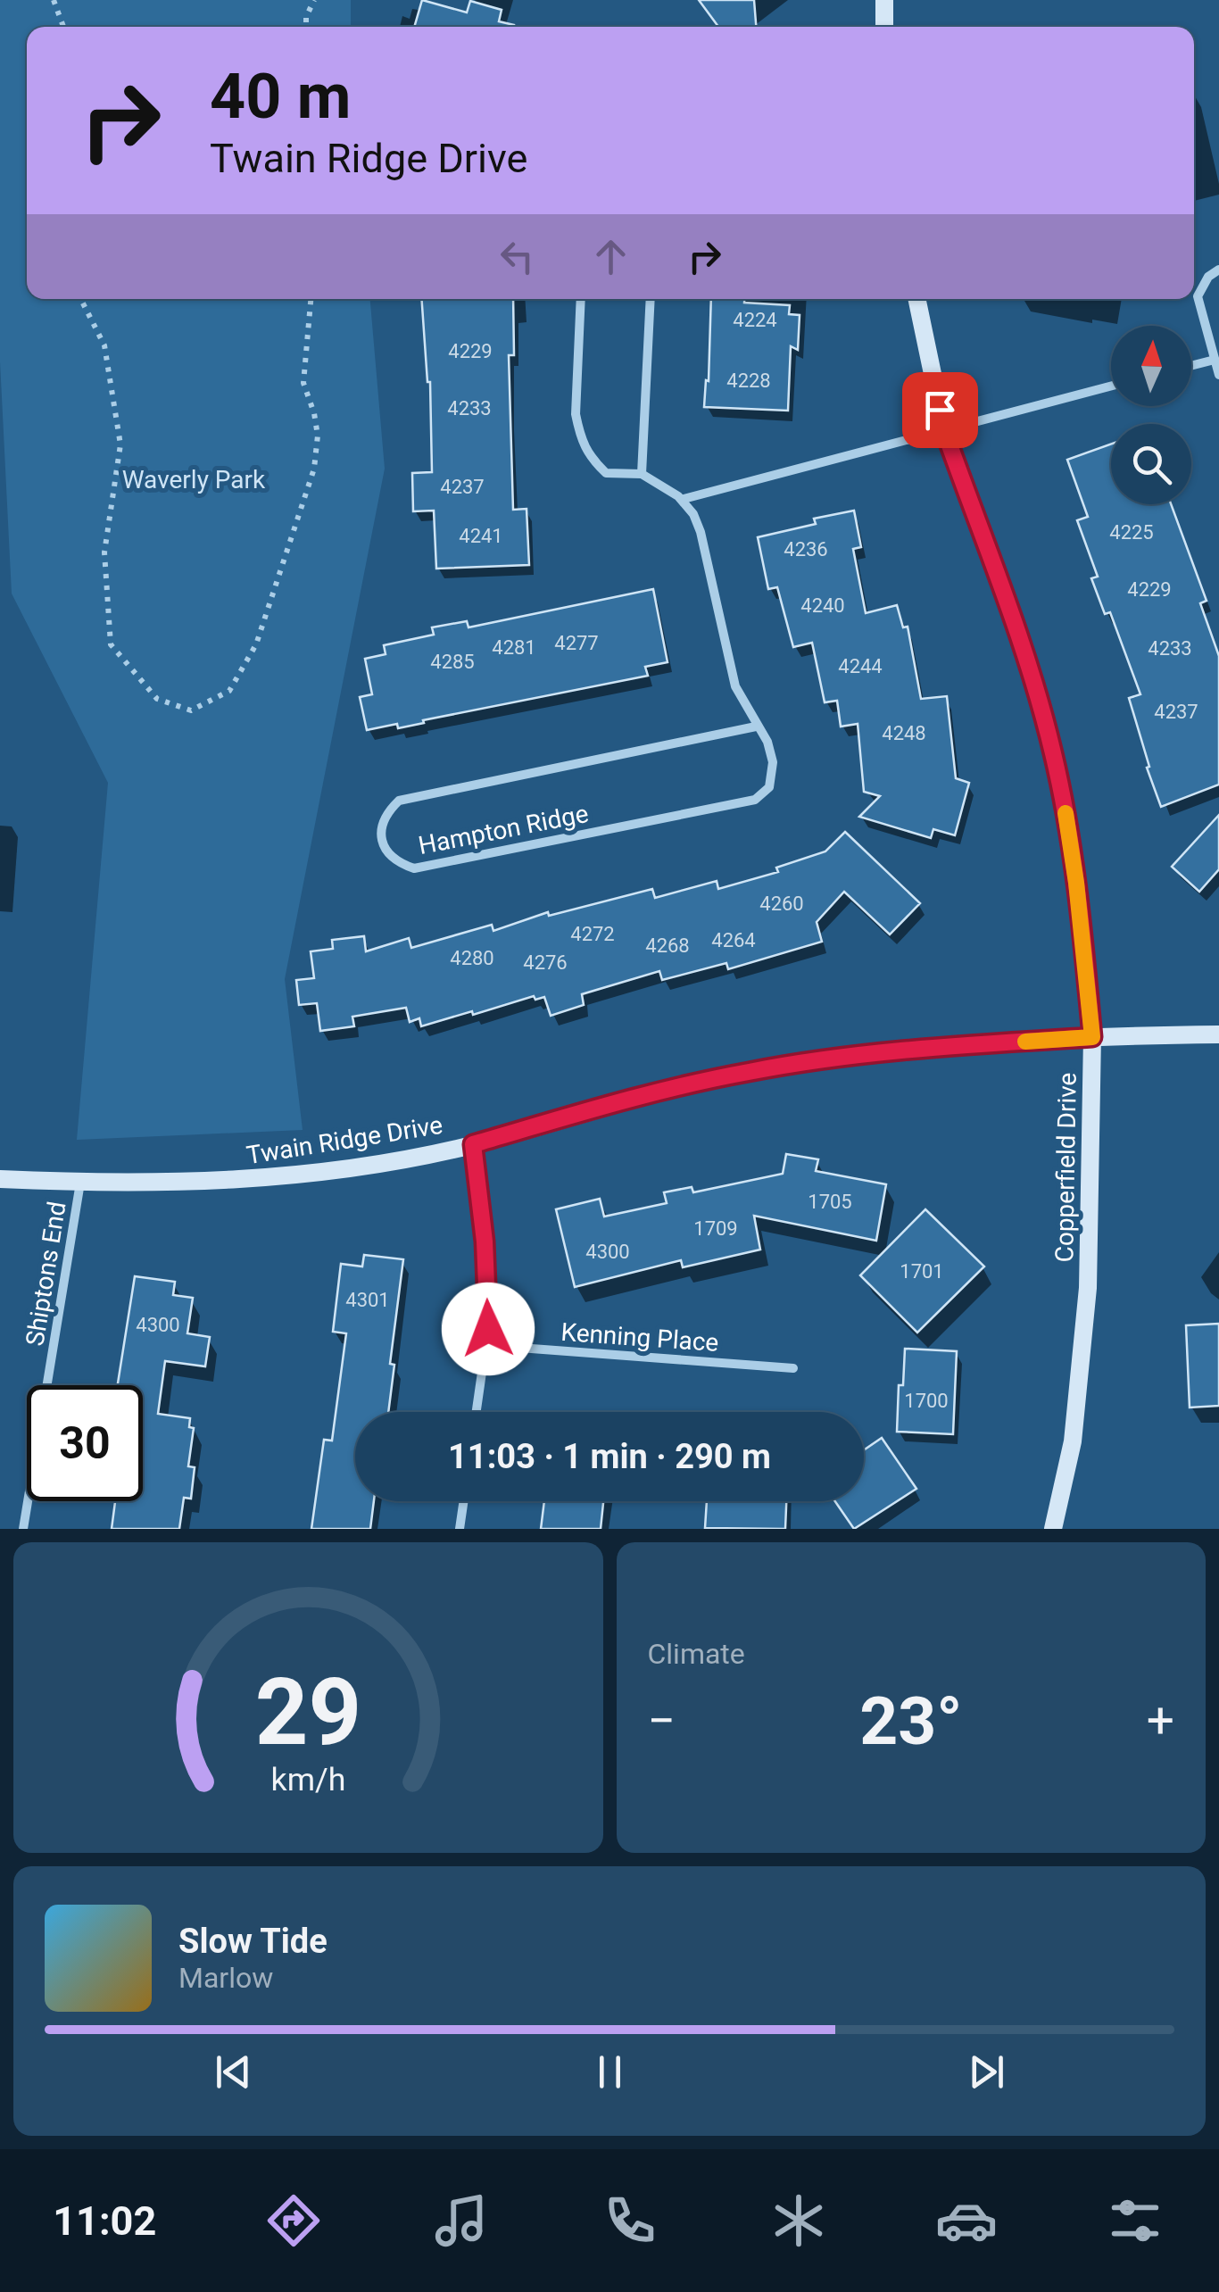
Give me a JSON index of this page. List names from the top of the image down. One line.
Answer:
{"streets":{"street":["Hampton Ridge","Twain Ridge Drive","Copperfield Drive","Shiptons End","Kenning Place"]},"crossings":[["Twain Ridge Drive","Copperfield Drive"],["Twain Ridge Drive","Shiptons End"]],"parks":["Waverly Park"],"house_numbers":["4224","4229","4228","4233","4237","4225","4241","4236","4229","4240","4277","4281","4233","4285","4244","4237","4248","4260","4272","4264","4268","4280","4276","1705","1709","4300","1701","4301","4300","1700"],"north":"top","page":{"turn":["40 m","Twain Ridge Drive"],"limit":"30","trip":"11:03 · 1 min · 290 m","tile":"Climate","heat":["−","23°","+"],"song":["Slow Tide","Marlow"],"tabs":"11:02","gauge":["29","km/h"]}}
